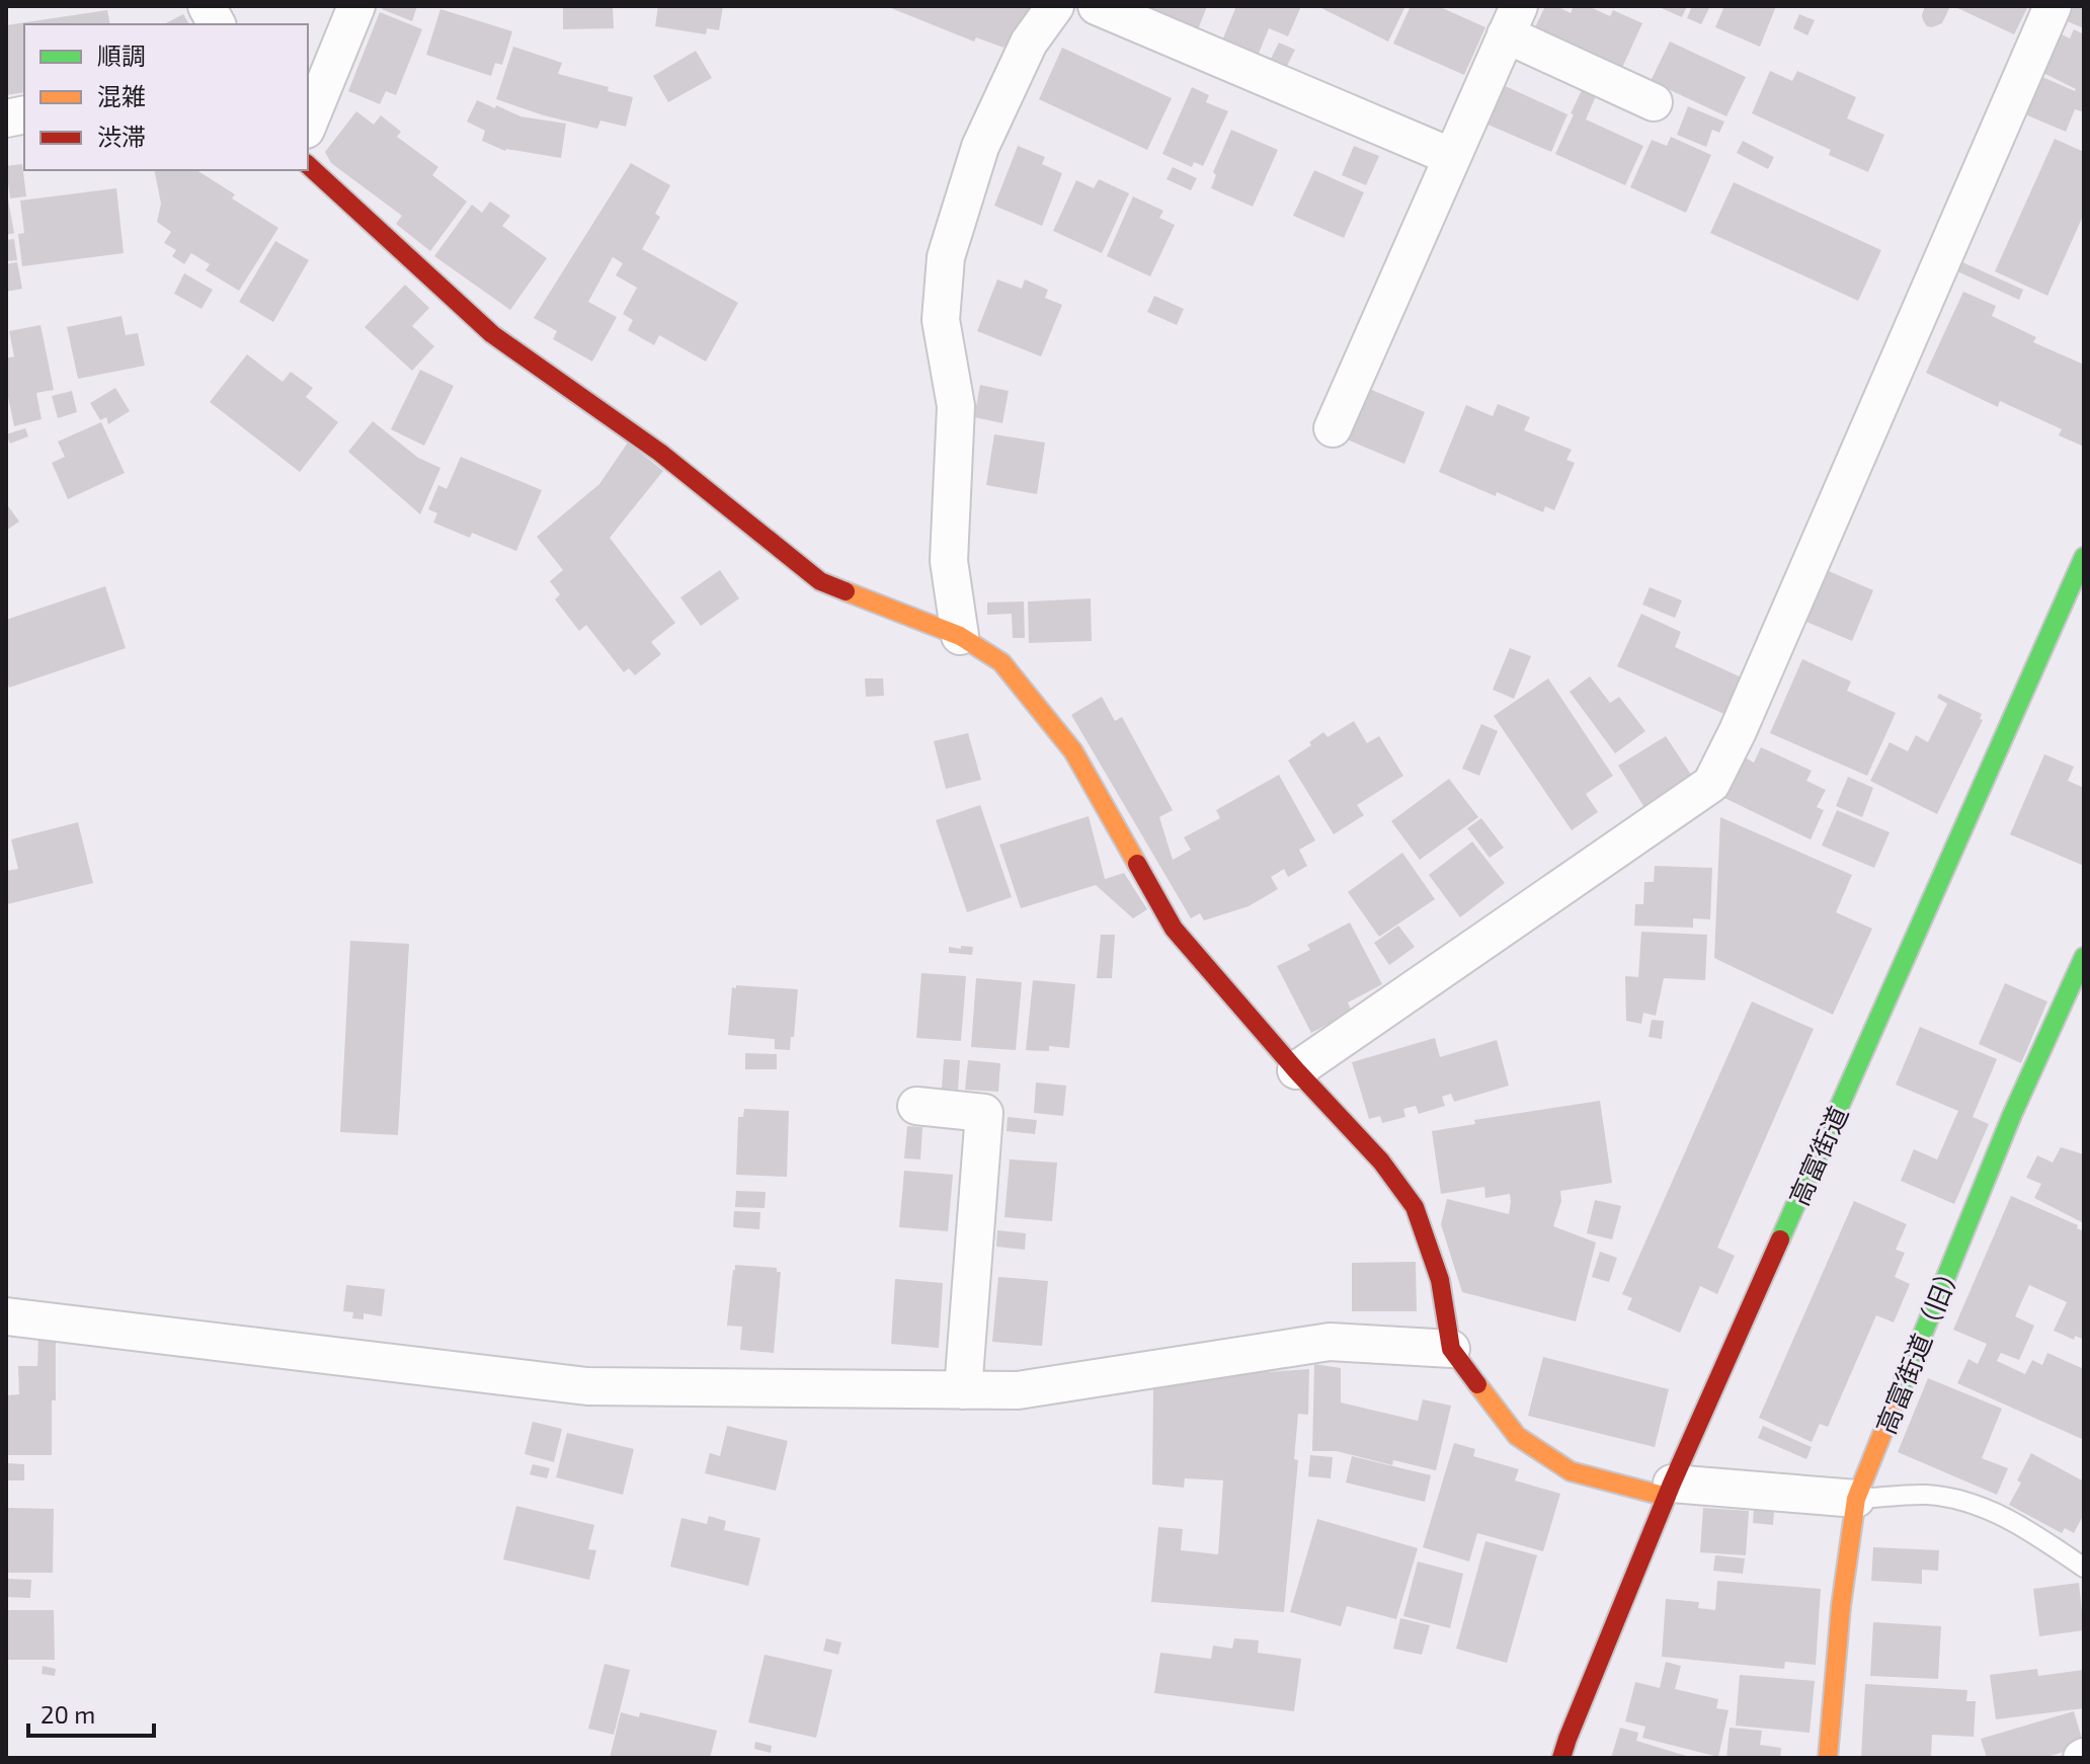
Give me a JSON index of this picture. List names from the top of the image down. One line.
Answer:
{"streets":{"street":["高富街道","高富街道（旧）"]},"legend":["順調","混雑","渋滞"],"scale_bar":"20 m"}
